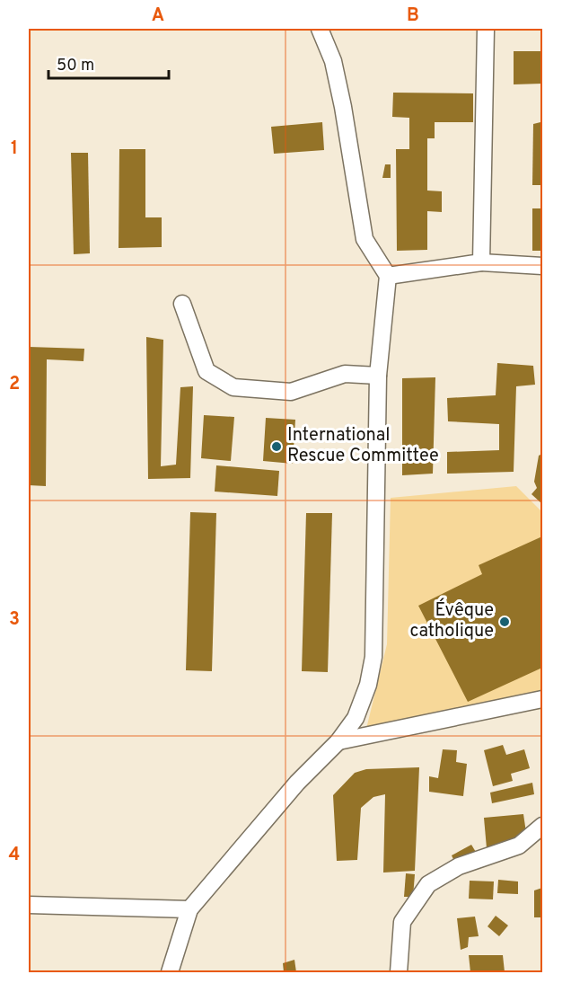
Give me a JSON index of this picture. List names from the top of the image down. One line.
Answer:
{"places":["International Rescue Committee","Évêque catholique"],"scale_bar":"50 m","grid":{"columns":["A","B"],"rows":["1","2","3","4"]}}
